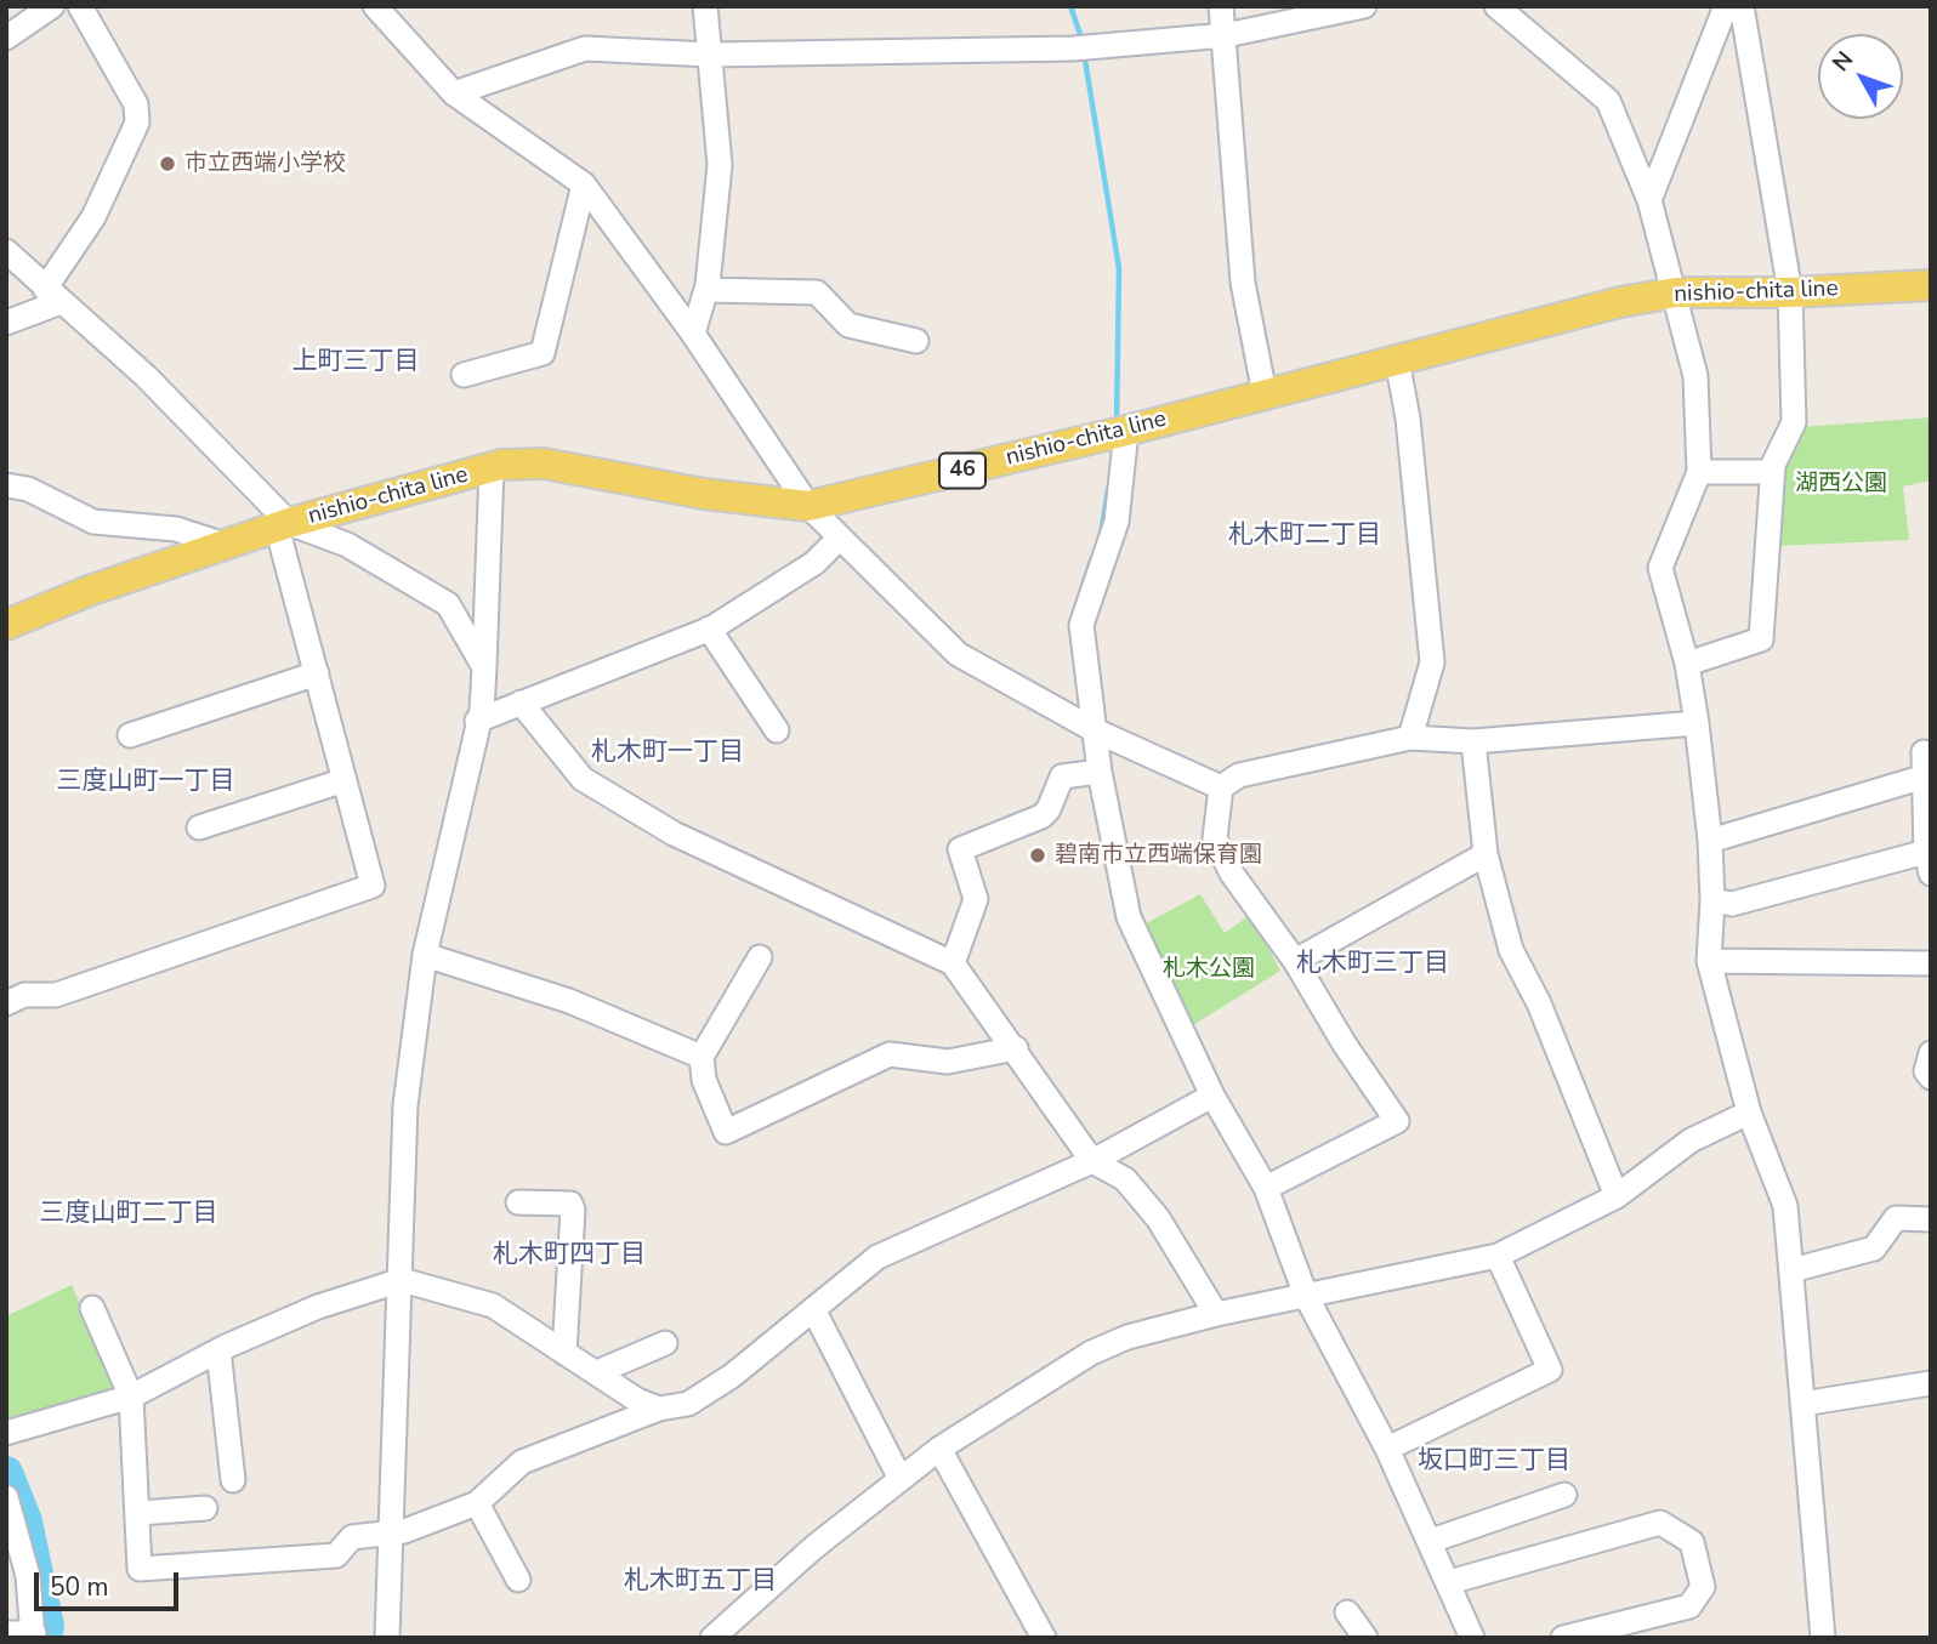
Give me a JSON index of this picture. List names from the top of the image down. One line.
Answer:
{"streets":{"main road":["nishio-chita line","46"]},"districts":["上町三丁目","札木町二丁目","札木町一丁目","三度山町一丁目","札木町三丁目","三度山町二丁目","札木町四丁目","坂口町三丁目","札木町五丁目"],"parks":["湖西公園","札木公園"],"places":["市立西端小学校","碧南市立西端保育園"],"scale_bar":"50 m","north":"top left"}
